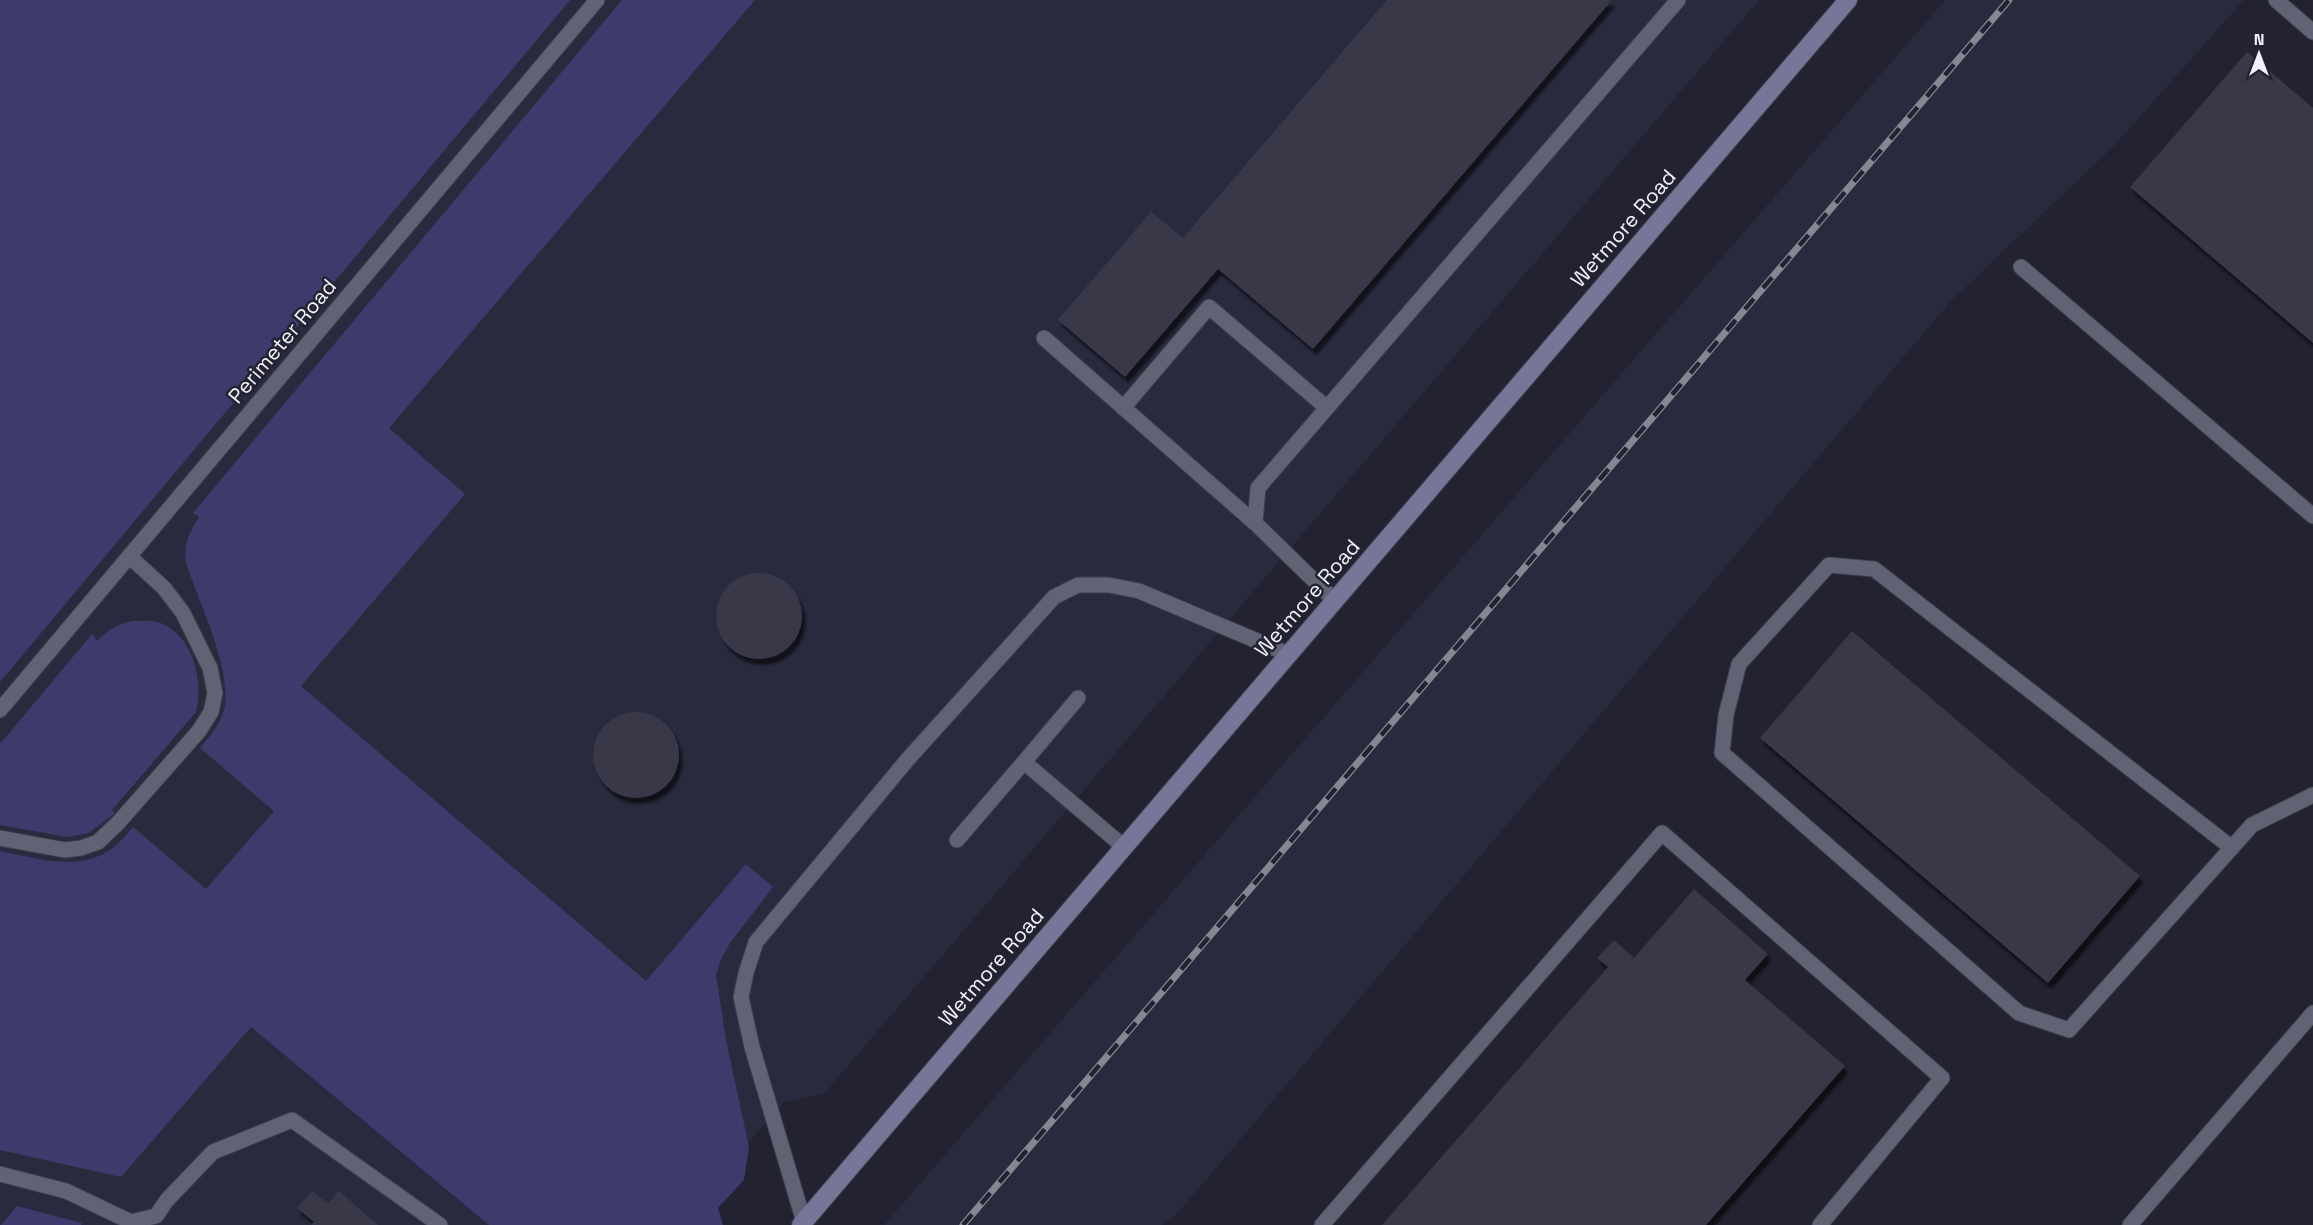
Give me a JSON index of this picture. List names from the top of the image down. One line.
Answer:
{"streets":{"main road":["Wetmore Road"],"lane":["Perimeter Road"]},"north":"top"}
